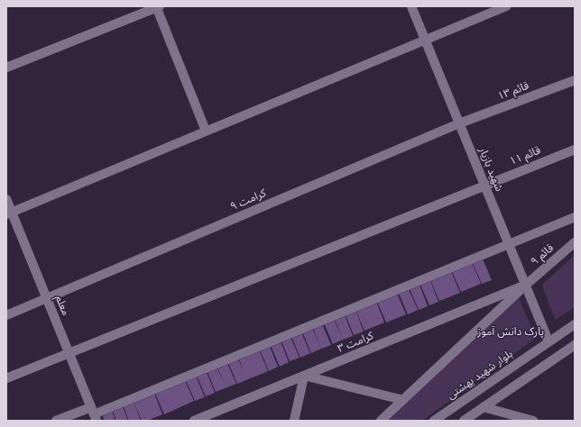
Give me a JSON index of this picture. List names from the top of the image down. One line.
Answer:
{"streets":{"street":["قائم ۱۳","قائم ۱۱","شهید بازیار","کرامت ۹","قائم ۹","معلم","کرامت ۳","بلوار شهید بهشتی"]},"crossings":[["قائم ۱۳","شهید بازیار"],["قائم ۱۳","کرامت ۹"],["قائم ۱۱","شهید بازیار"],["قائم ۱۱","معلم"],["شهید بازیار","کرامت ۹"],["شهید بازیار","قائم ۹"],["شهید بازیار","کرامت ۳"],["شهید بازیار","بلوار شهید بهشتی"],["کرامت ۹","معلم"],["قائم ۹","کرامت ۳"]],"parks":["پارک دانش آموز"]}
